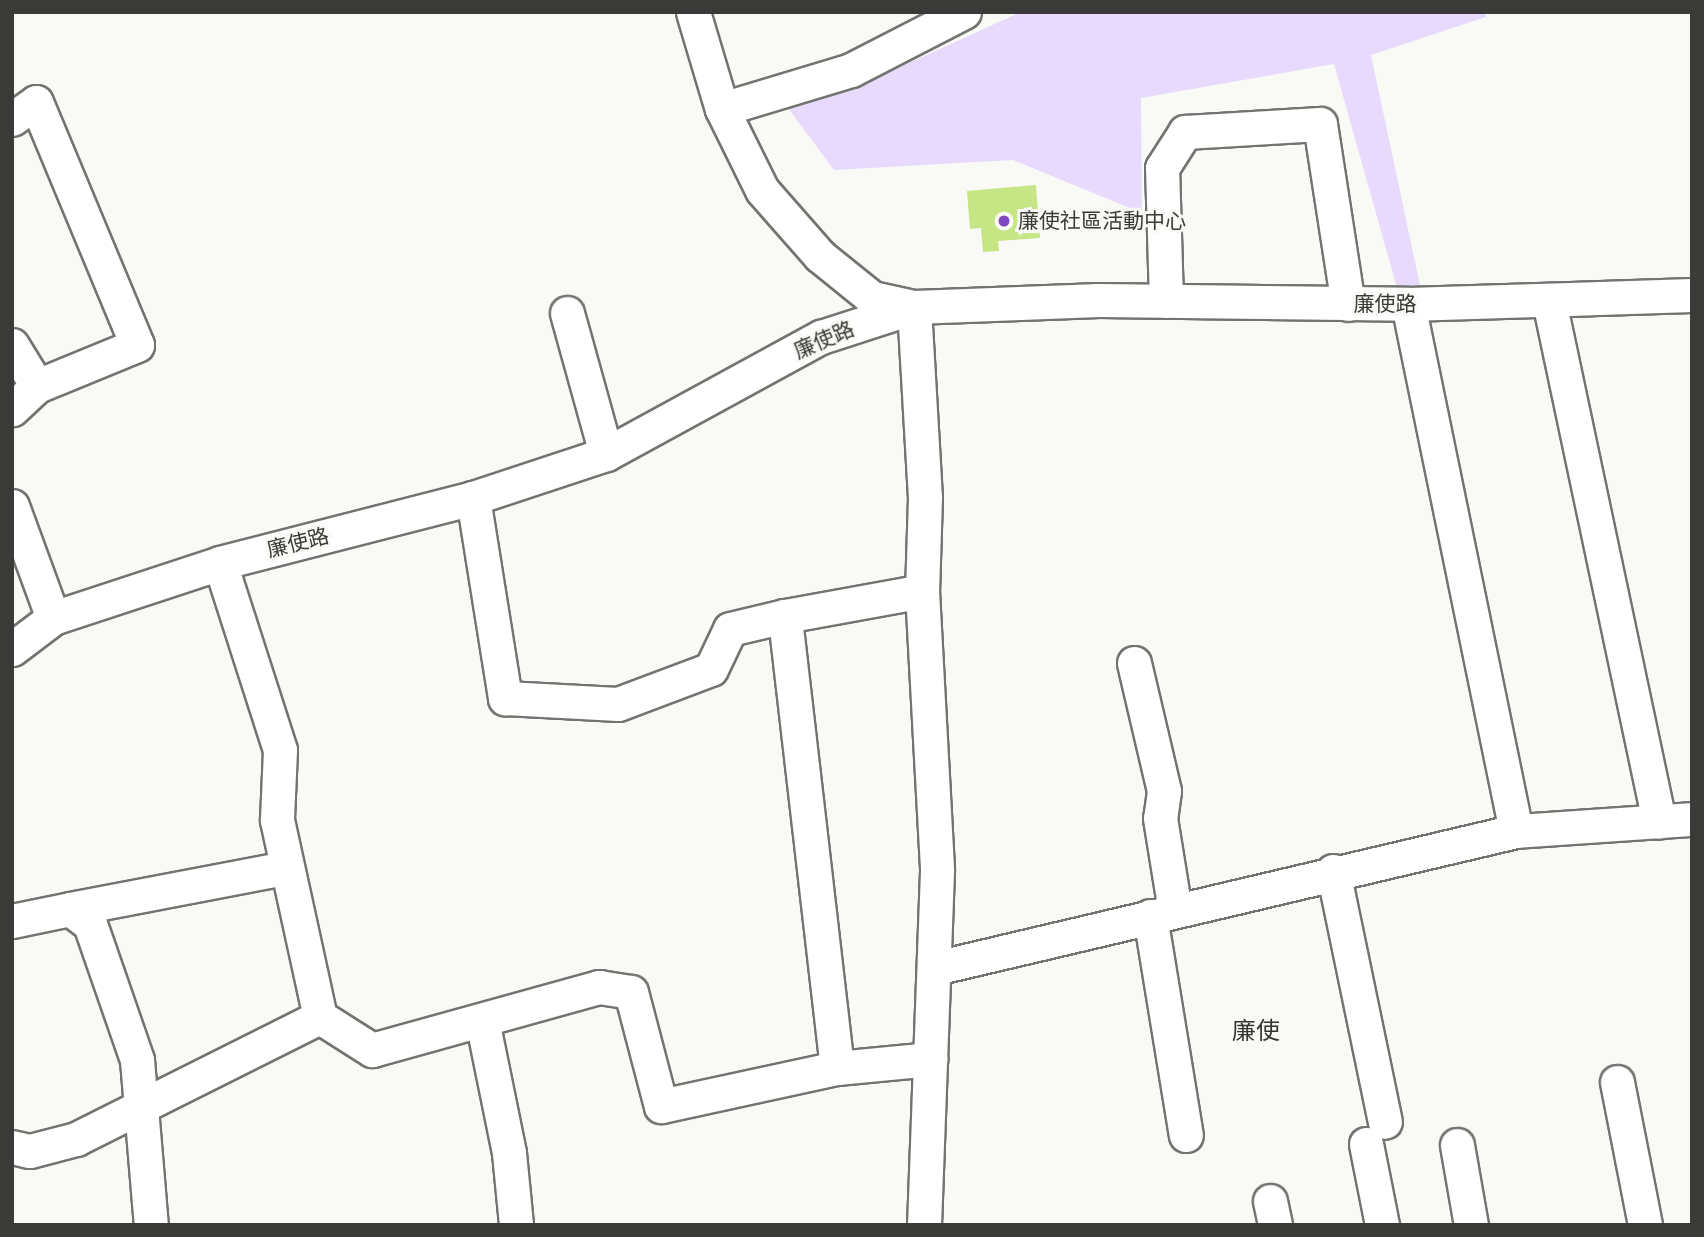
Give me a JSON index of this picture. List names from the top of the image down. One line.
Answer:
{"streets":{"street":["廉使路"]},"districts":["廉使"],"places":["廉使社區活動中心"]}
